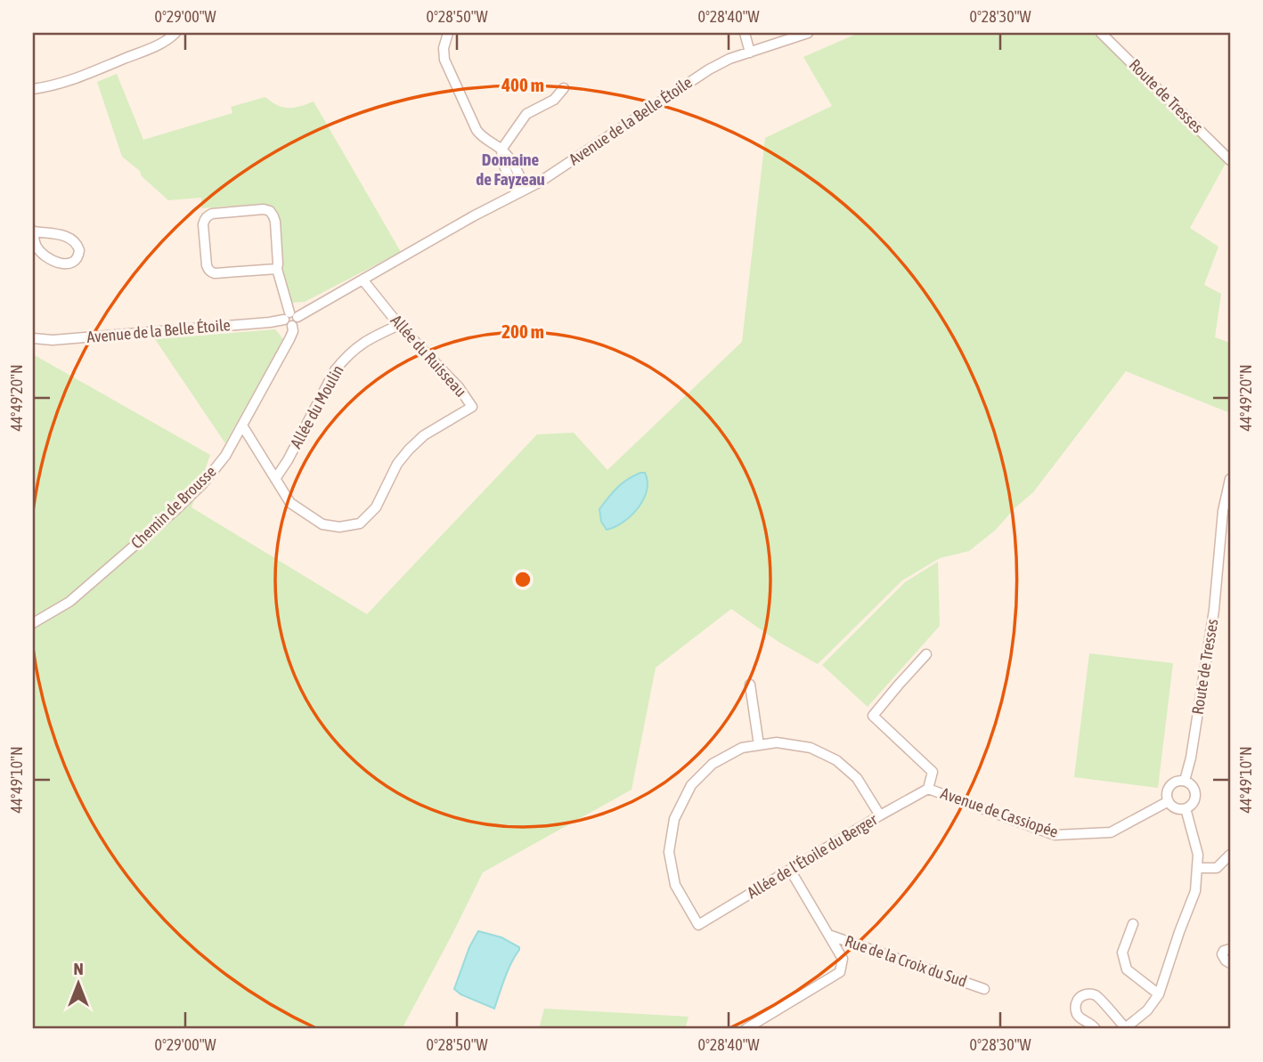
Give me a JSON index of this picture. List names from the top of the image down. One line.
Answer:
{"streets":{"street":["Route de Tresses","Avenue de la Belle Étoile","Allée du Ruisseau","Allée du Moulin","Chemin de Brousse","Avenue de Cassiopée","Allée de l'Étoile du Berger","Rue de la Croix du Sud"]},"crossings":[["Route de Tresses","Avenue de Cassiopée"],["Avenue de la Belle Étoile","Allée du Ruisseau"],["Avenue de la Belle Étoile","Chemin de Brousse"],["Allée du Ruisseau","Allée du Moulin"],["Allée du Ruisseau","Chemin de Brousse"],["Avenue de Cassiopée","Allée de l'Étoile du Berger"]],"districts":["Domaine de Fayzeau"],"north":"top","coordinates":["0°29'00\"W","0°28'50\"W","0°28'40\"W","0°28'30\"W","44°49'20\"N","44°49'10\"N"],"rings":["400 m","200 m"]}
